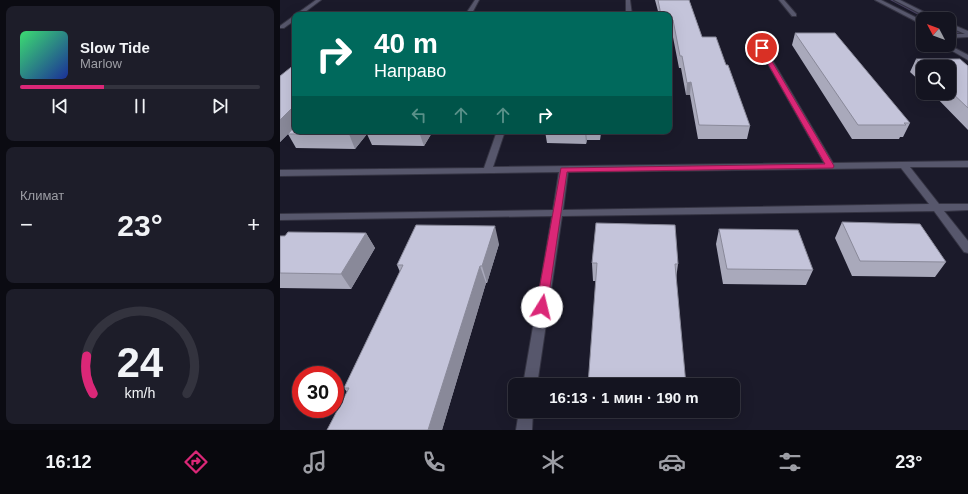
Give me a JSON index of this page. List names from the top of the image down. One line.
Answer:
{"north":"top left","page":{"turn":["40 m","Направо"],"song":["Slow Tide","Marlow"],"tile":"Климат","heat":["−","23°","+"],"limit":"30","trip":"16:13 · 1 мин · 190 m","tabs":["16:12","23°"],"gauge":["24","km/h"]}}
